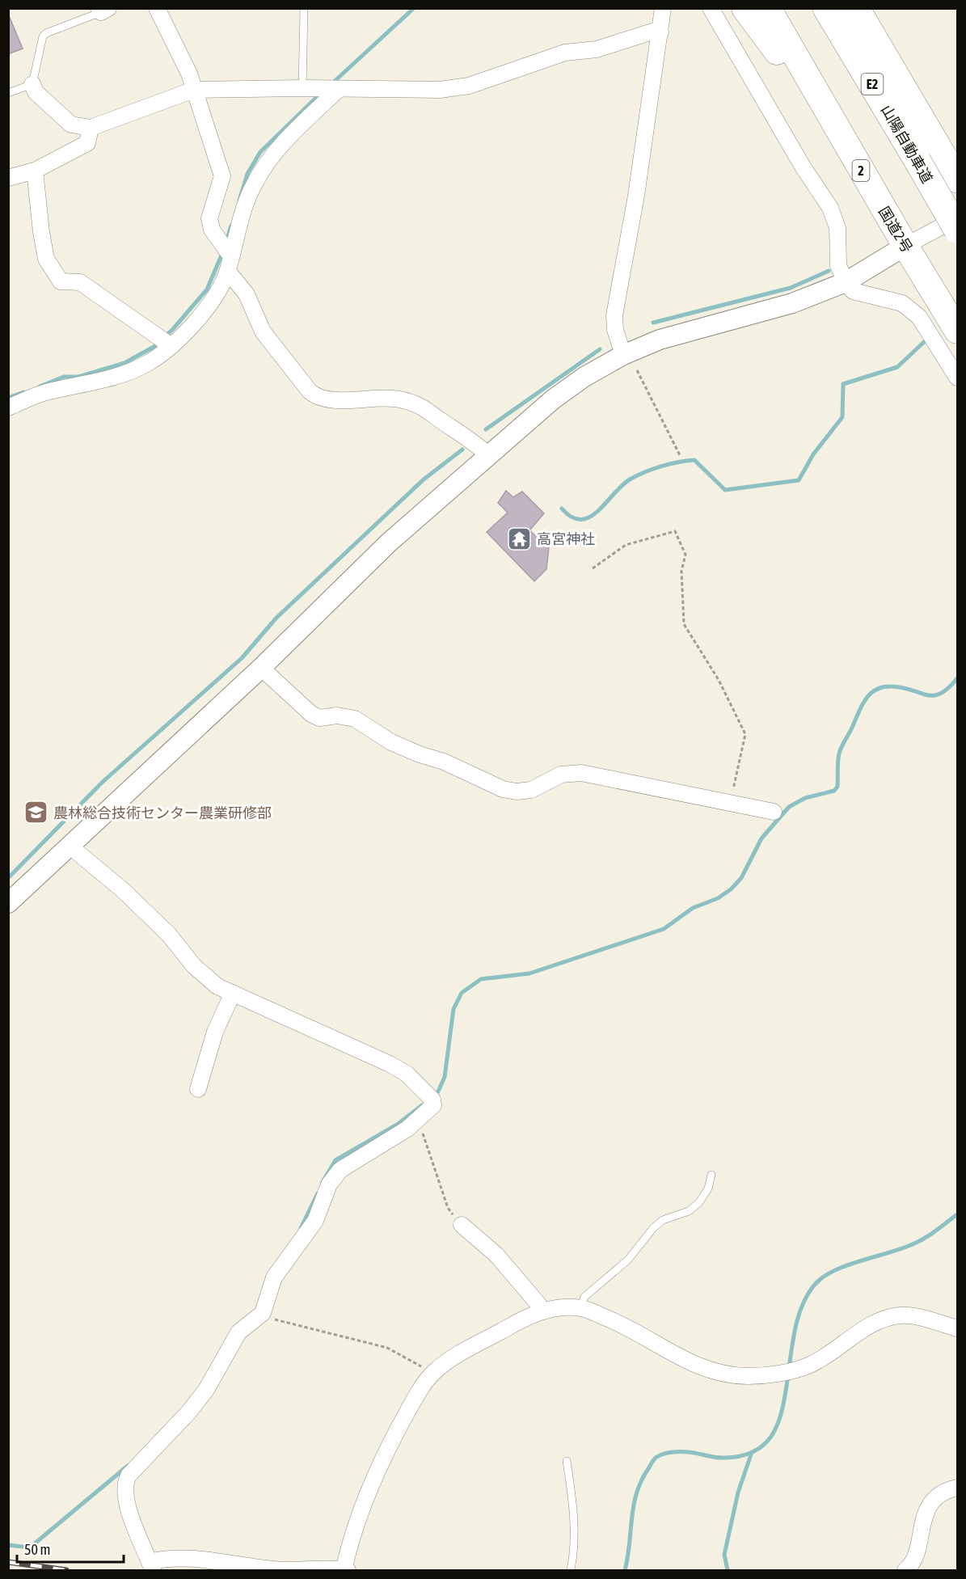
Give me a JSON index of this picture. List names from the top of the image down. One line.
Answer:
{"streets":{"highway":["E2","山陽自動車道","2","国道2号"]},"places":{"temple":["高宮神社"],"school or university":["農林総合技術センター農業研修部"]},"scale_bar":"50 m"}
